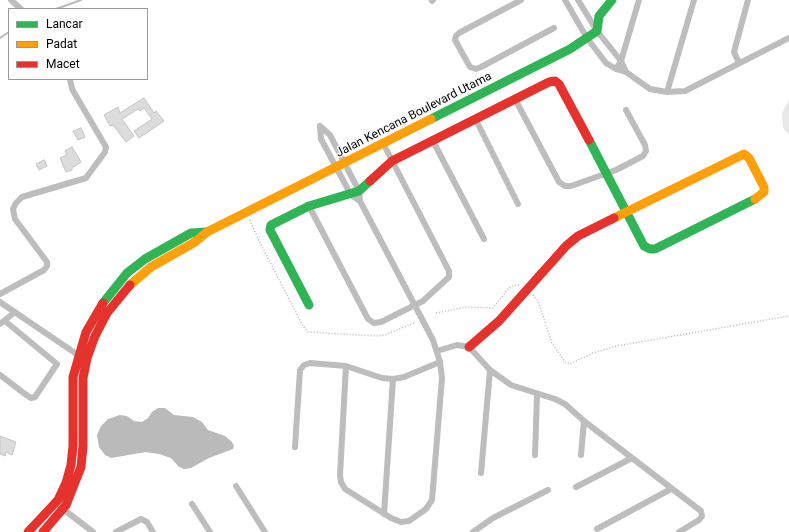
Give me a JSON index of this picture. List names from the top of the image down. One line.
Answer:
{"streets":{"street":["Jalan Kencana Boulevard Utama"]},"legend":["Lancar","Padat","Macet"]}
